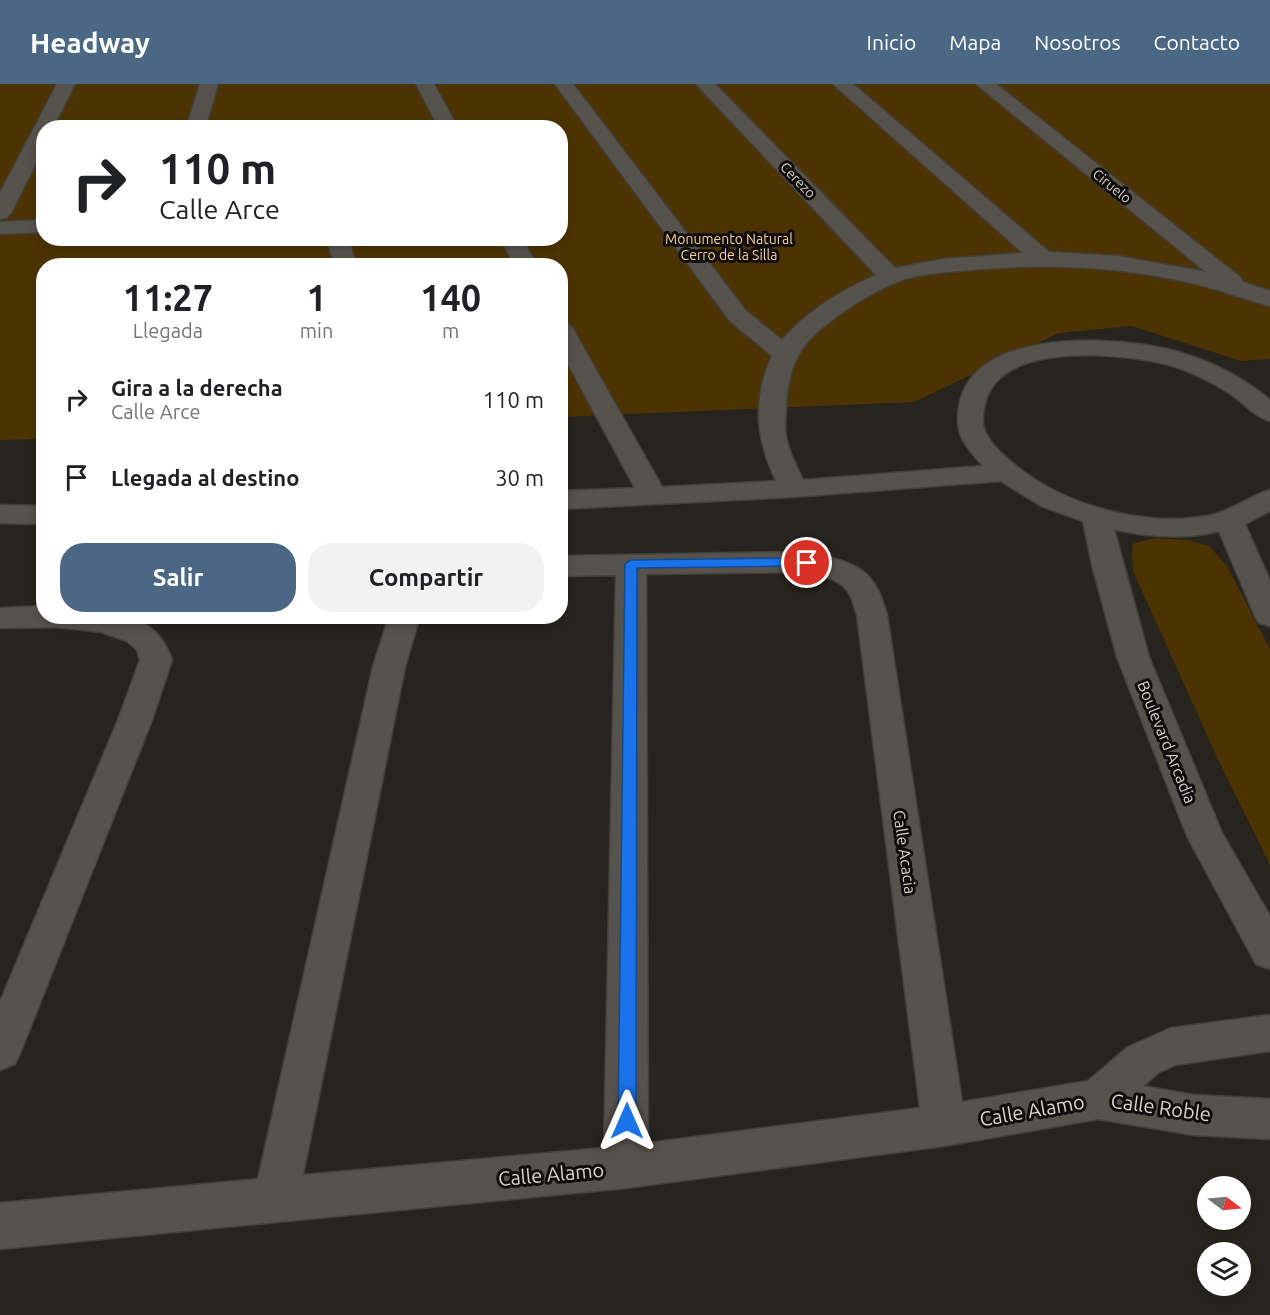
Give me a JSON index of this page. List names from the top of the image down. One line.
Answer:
{"streets":{"street":["Cerezo","Ciruelo","Boulevard Arcadia","Calle Acacia","Calle Roble","Calle Alamo"]},"crossings":[["Calle Acacia","Calle Alamo"],["Calle Roble","Calle Alamo"]],"parks":["Monumento Natural Cerro de la Silla"],"north":"right","page":{"header":"Headway","nav":["Inicio","Mapa","Nosotros","Contacto"],"turn":["110 m","Calle Arce"],"eta":["11:27","Llegada","1","min","140","m"],"list":[{"name":"Gira a la derecha","note":"Calle Arce","value":"110 m"},{"name":"Llegada al destino","value":"30 m"}],"buttons":["Salir","Compartir"]}}
